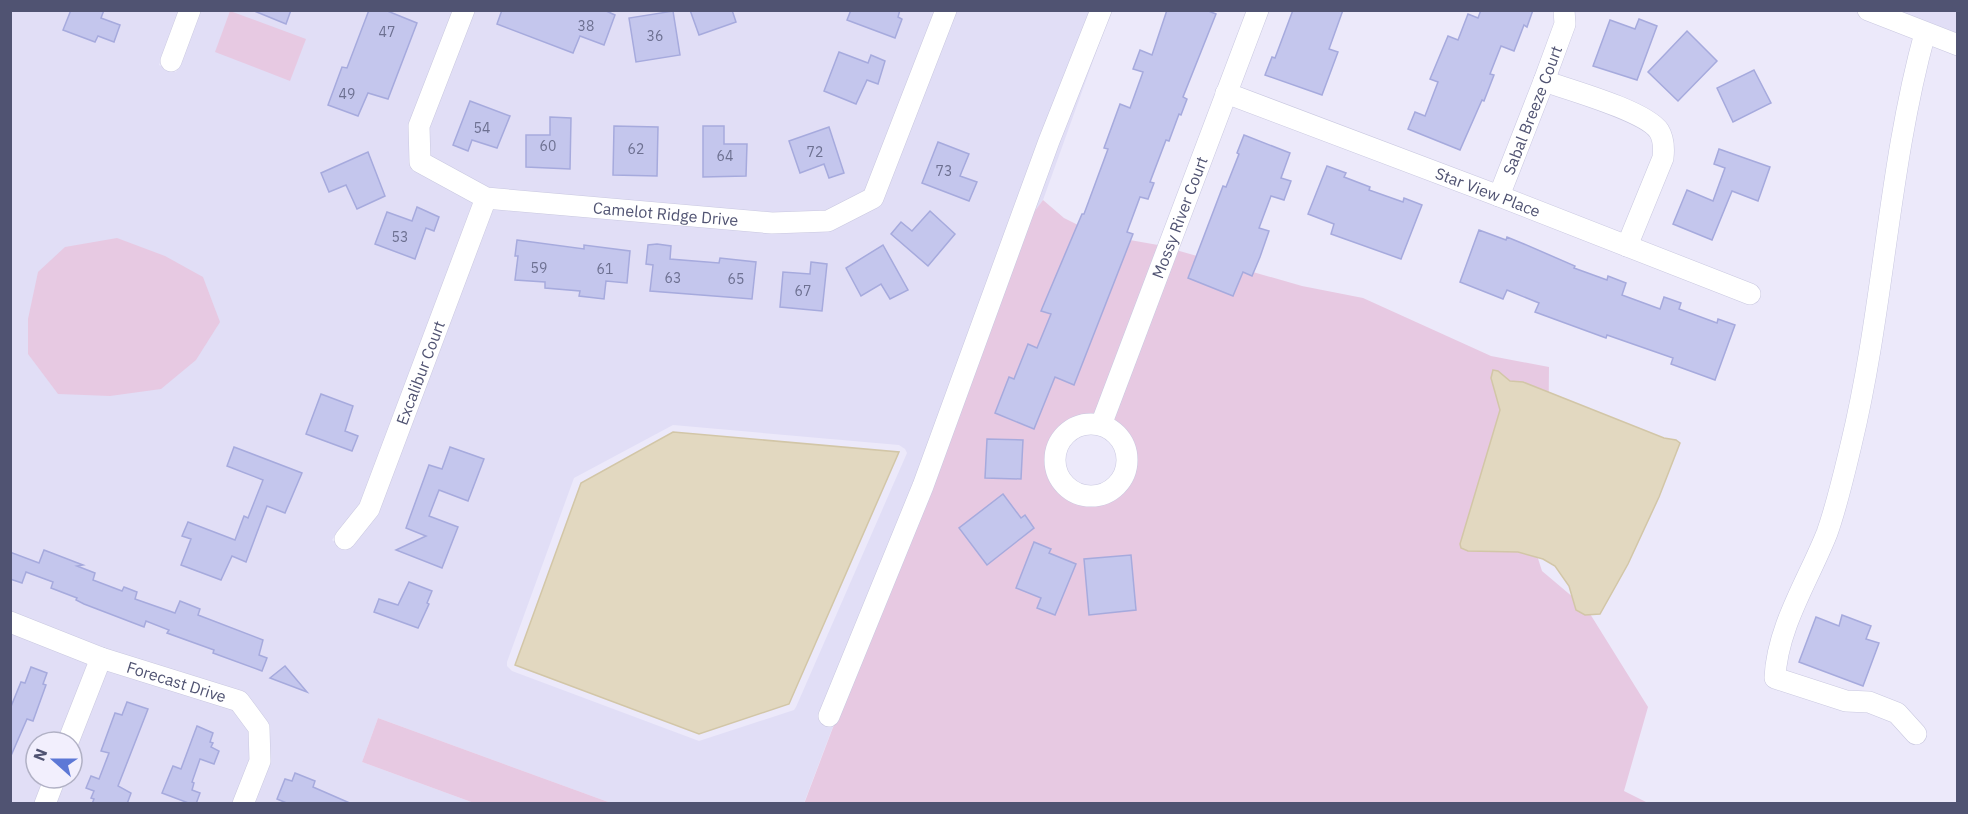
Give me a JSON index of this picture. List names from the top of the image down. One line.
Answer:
{"streets":{"street":["Sabal Breeze Court","Star View Place","Camelot Ridge Drive","Mossy River Court","Excalibur Court","Forecast Drive"]},"crossings":[["Sabal Breeze Court","Star View Place"],["Star View Place","Mossy River Court"],["Camelot Ridge Drive","Excalibur Court"]],"house_numbers":["38","47","36","49","54","60","62","72","64","73","53","59","61","63","65","67"],"north":"left"}
